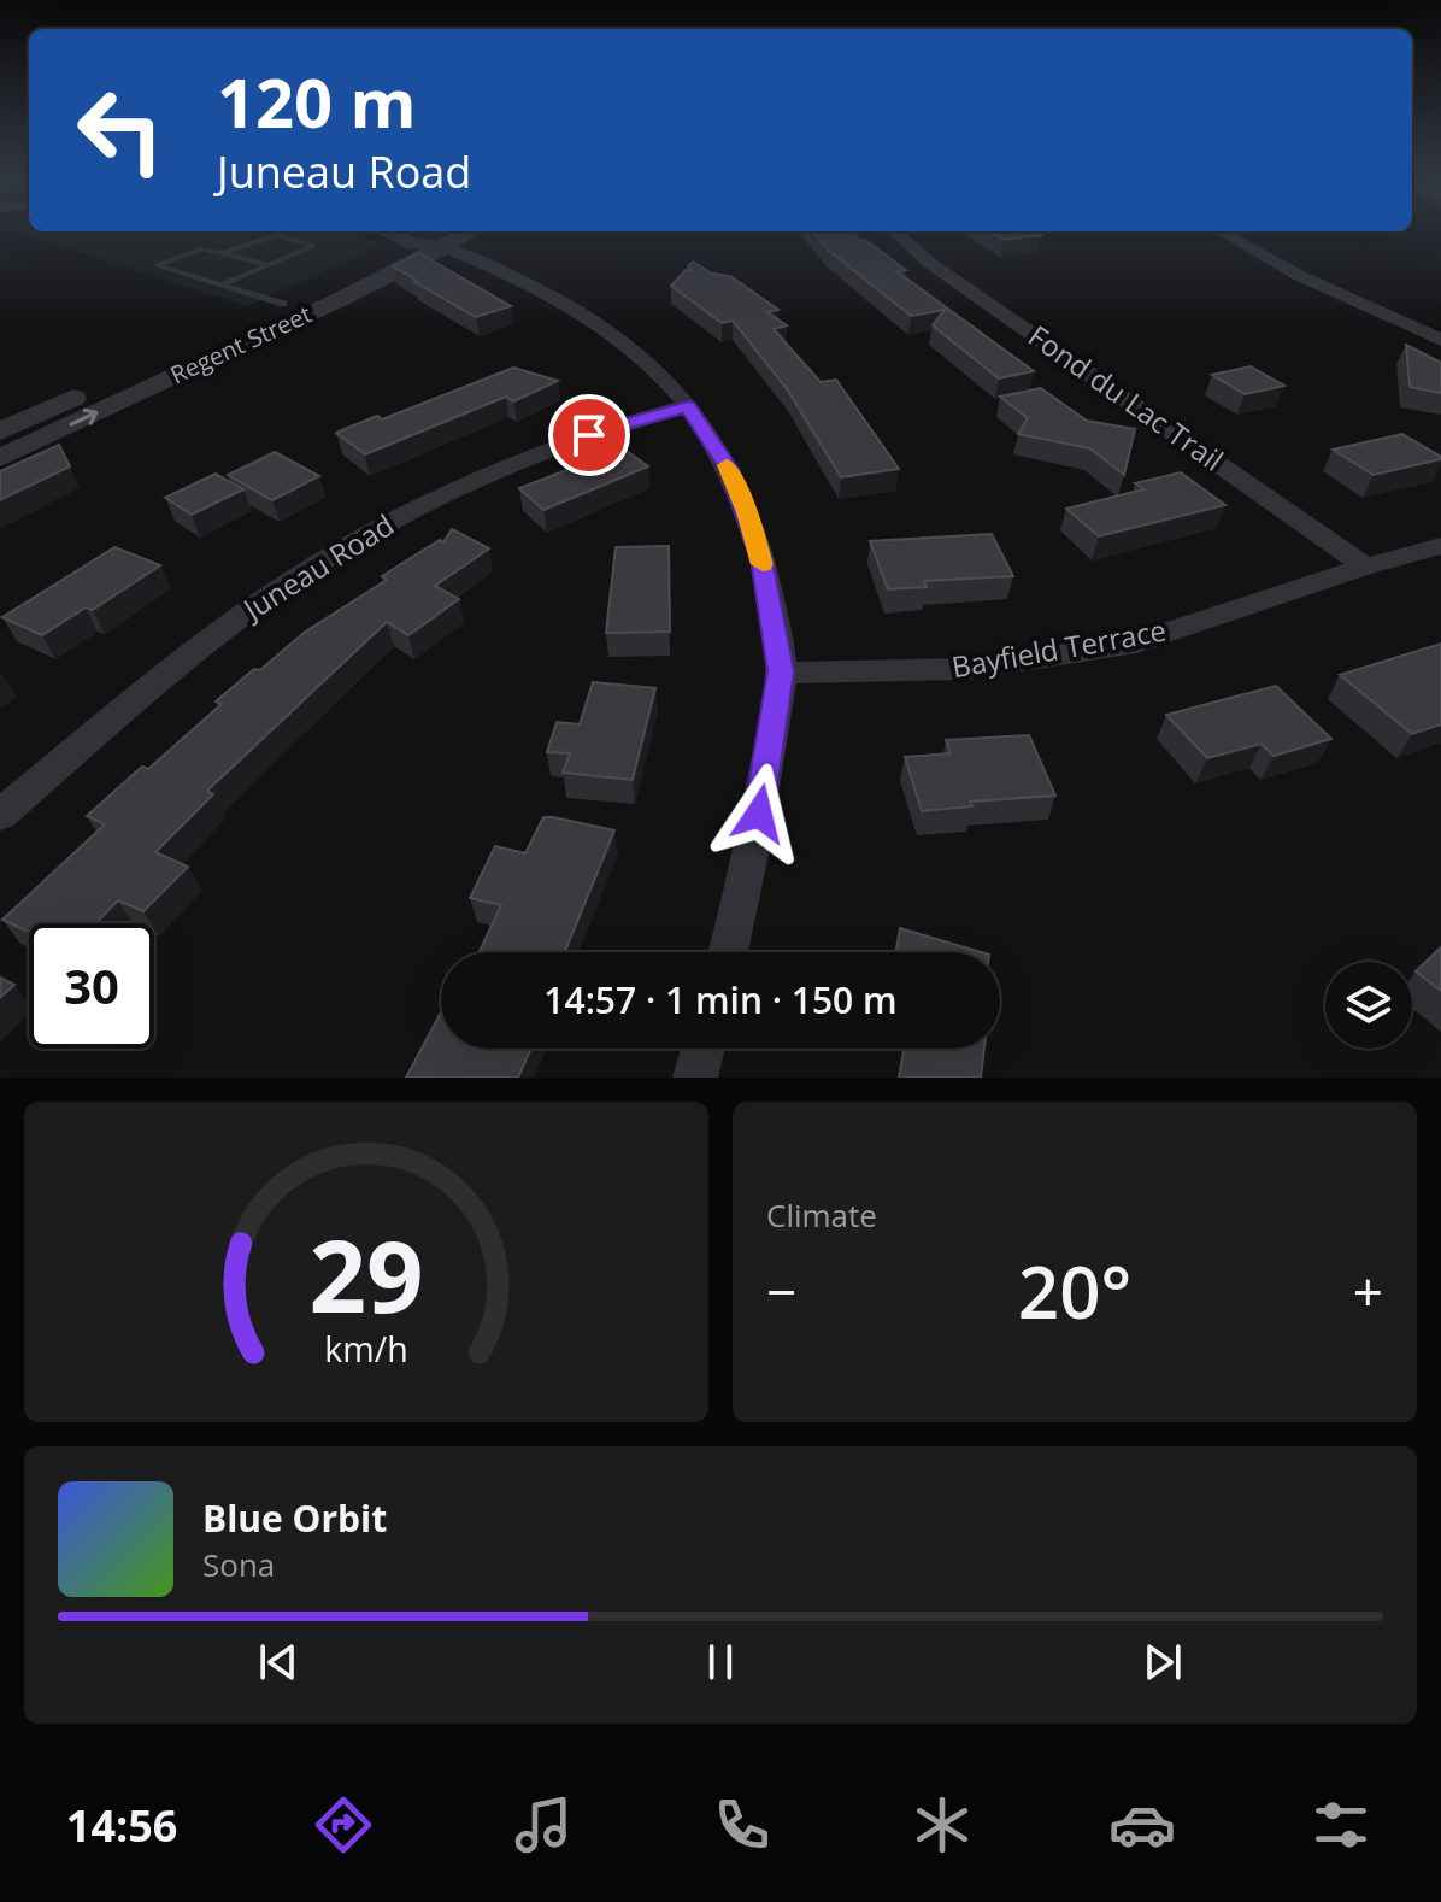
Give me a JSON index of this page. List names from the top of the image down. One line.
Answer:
{"streets":{"street":["Regent Street","Fond du Lac Trail","Juneau Road","Bayfield Terrace"]},"crossings":[["Fond du Lac Trail","Bayfield Terrace"]],"page":{"turn":["120 m","Juneau Road"],"limit":"30","trip":"14:57 · 1 min · 150 m","tile":"Climate","heat":["−","20°","+"],"song":["Blue Orbit","Sona"],"tabs":"14:56","gauge":["29","km/h"]}}
